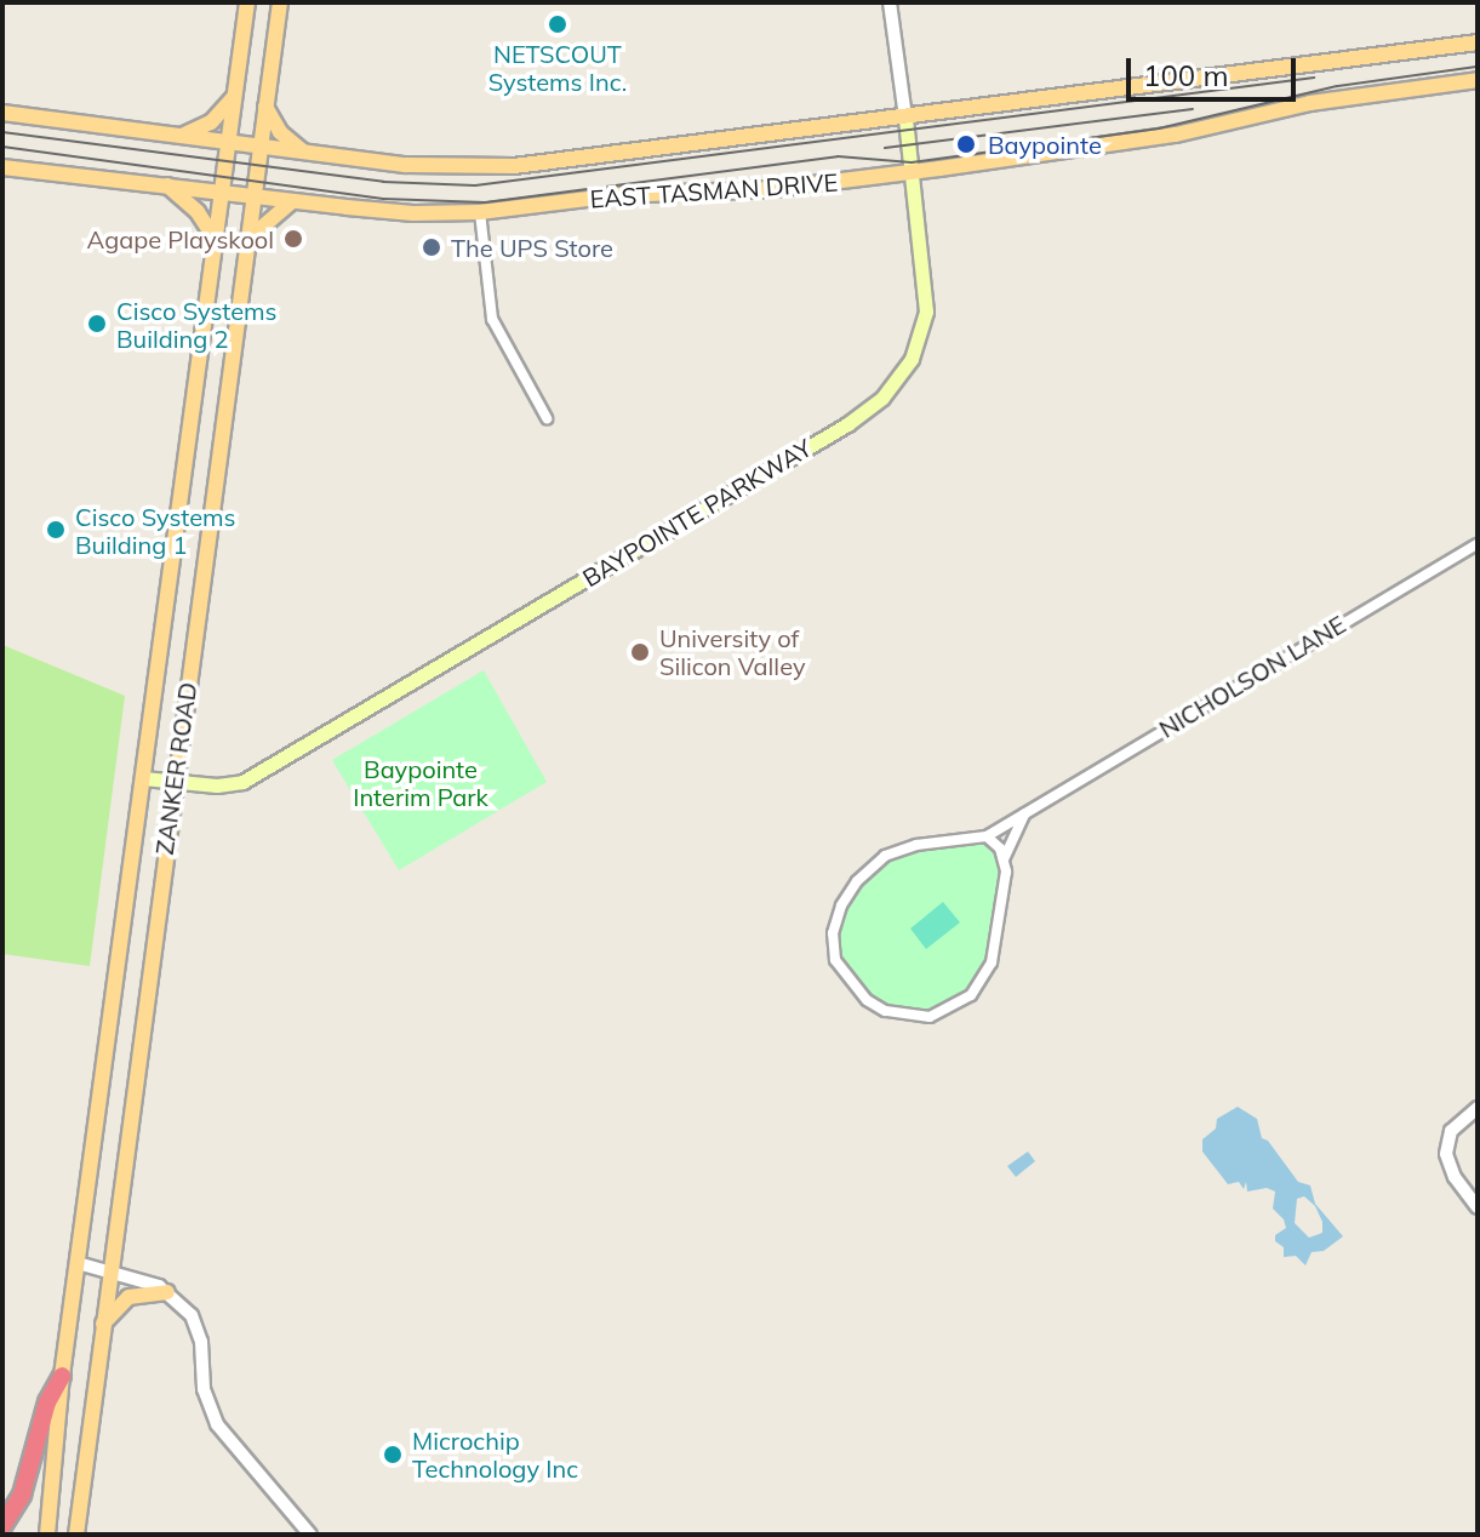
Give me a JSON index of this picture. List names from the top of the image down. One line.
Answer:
{"streets":{"main road":["EAST TASMAN DRIVE","BAYPOINTE PARKWAY","ZANKER ROAD"],"street":["NICHOLSON LANE"]},"crossings":[["EAST TASMAN DRIVE","BAYPOINTE PARKWAY"],["EAST TASMAN DRIVE","ZANKER ROAD"],["BAYPOINTE PARKWAY","ZANKER ROAD"]],"parks":["Baypointe Interim Park"],"places":["NETSCOUT Systems Inc.","Baypointe","Agape Playskool","The UPS Store","Cisco Systems Building 2","Cisco Systems Building 1","University of Silicon Valley","Microchip Technology Inc"],"scale_bar":"100 m"}
